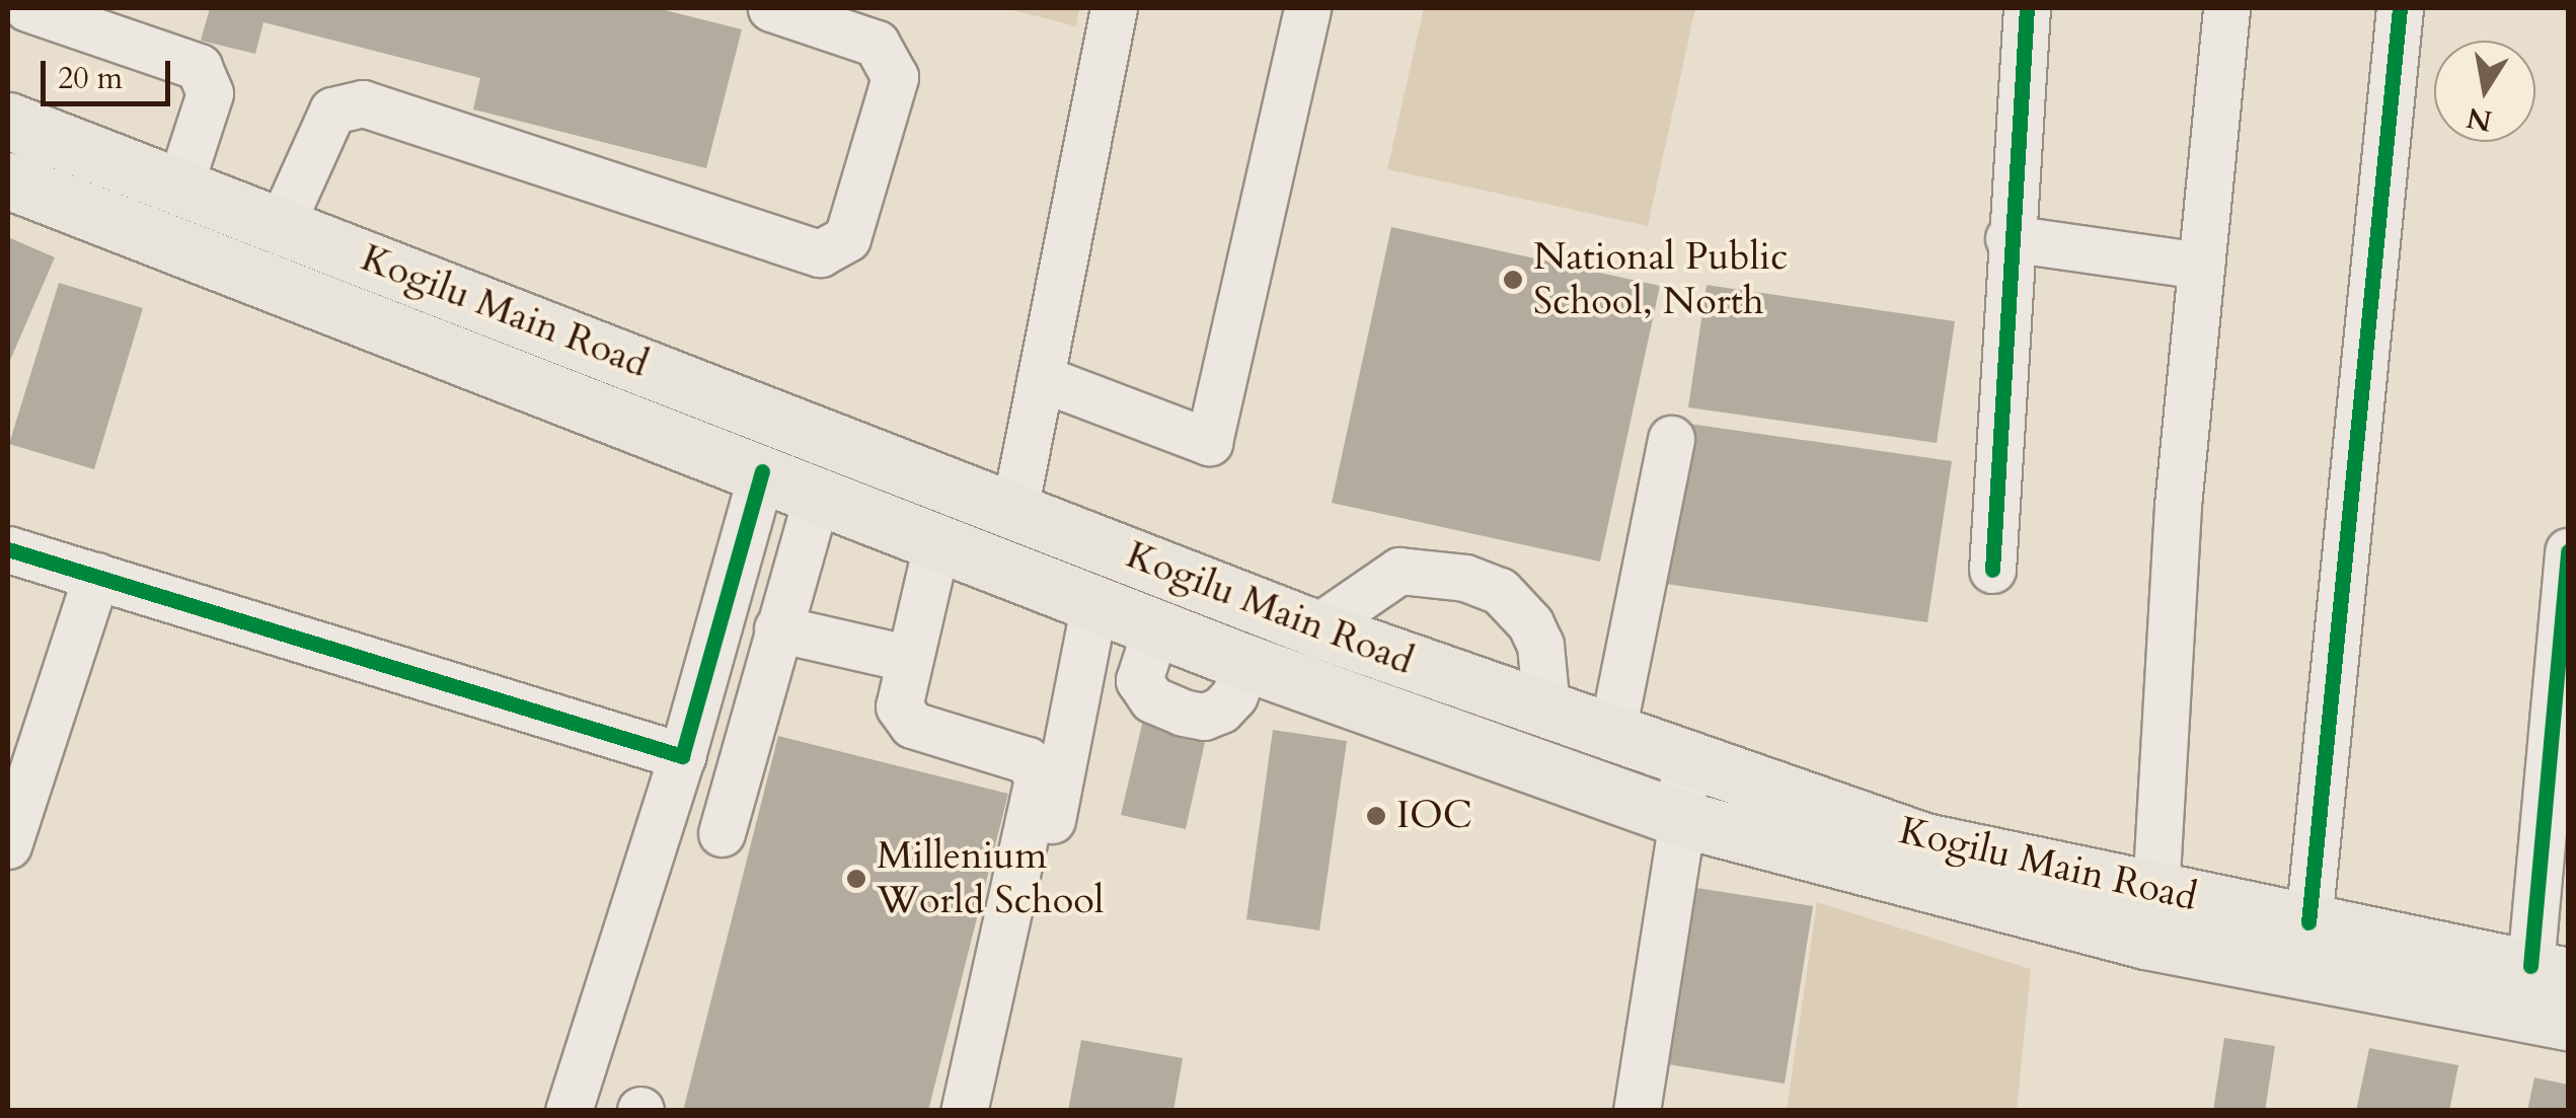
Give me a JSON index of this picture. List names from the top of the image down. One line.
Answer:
{"streets":{"main road":["Kogilu Main Road"]},"places":["National Public School, North","IOC","Millenium World School"],"scale_bar":"20 m","north":"bottom"}
